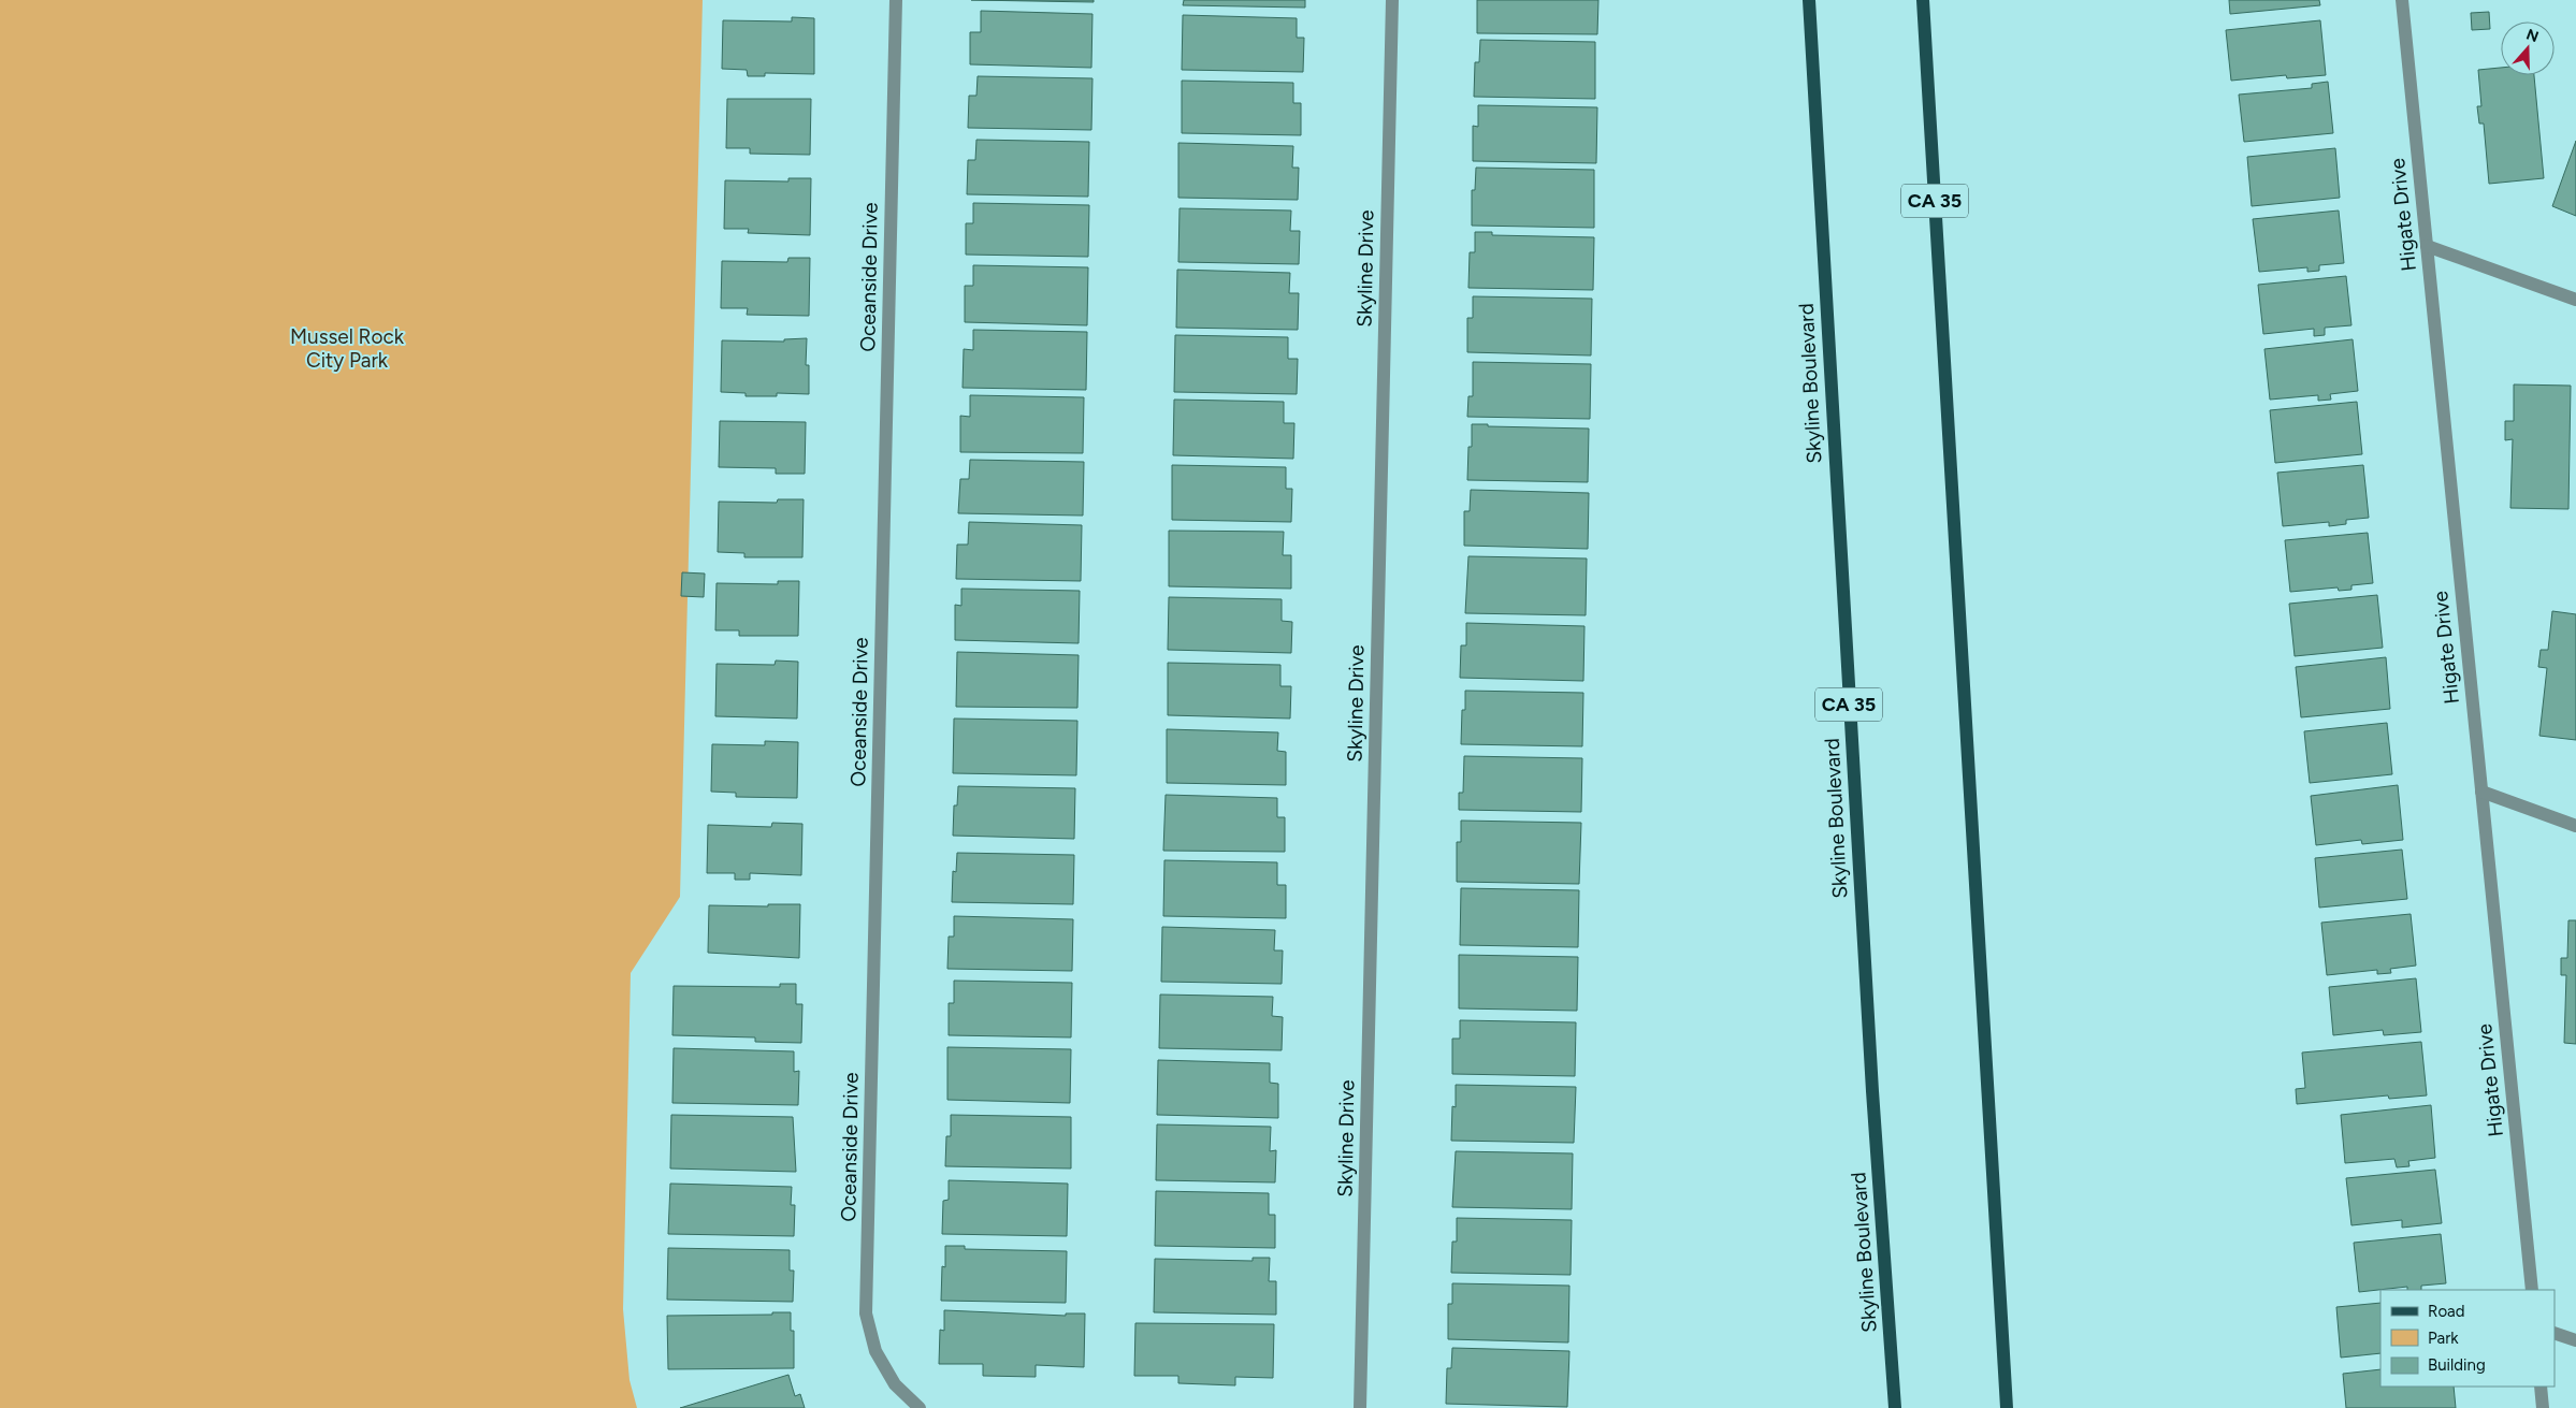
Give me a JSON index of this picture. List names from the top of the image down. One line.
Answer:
{"streets":{"main road":["CA 35","Skyline Boulevard"],"street":["Higate Drive","Skyline Drive","Oceanside Drive"]},"parks":["Mussel Rock City Park"],"legend":["Road","Park","Building"],"north":"top"}
